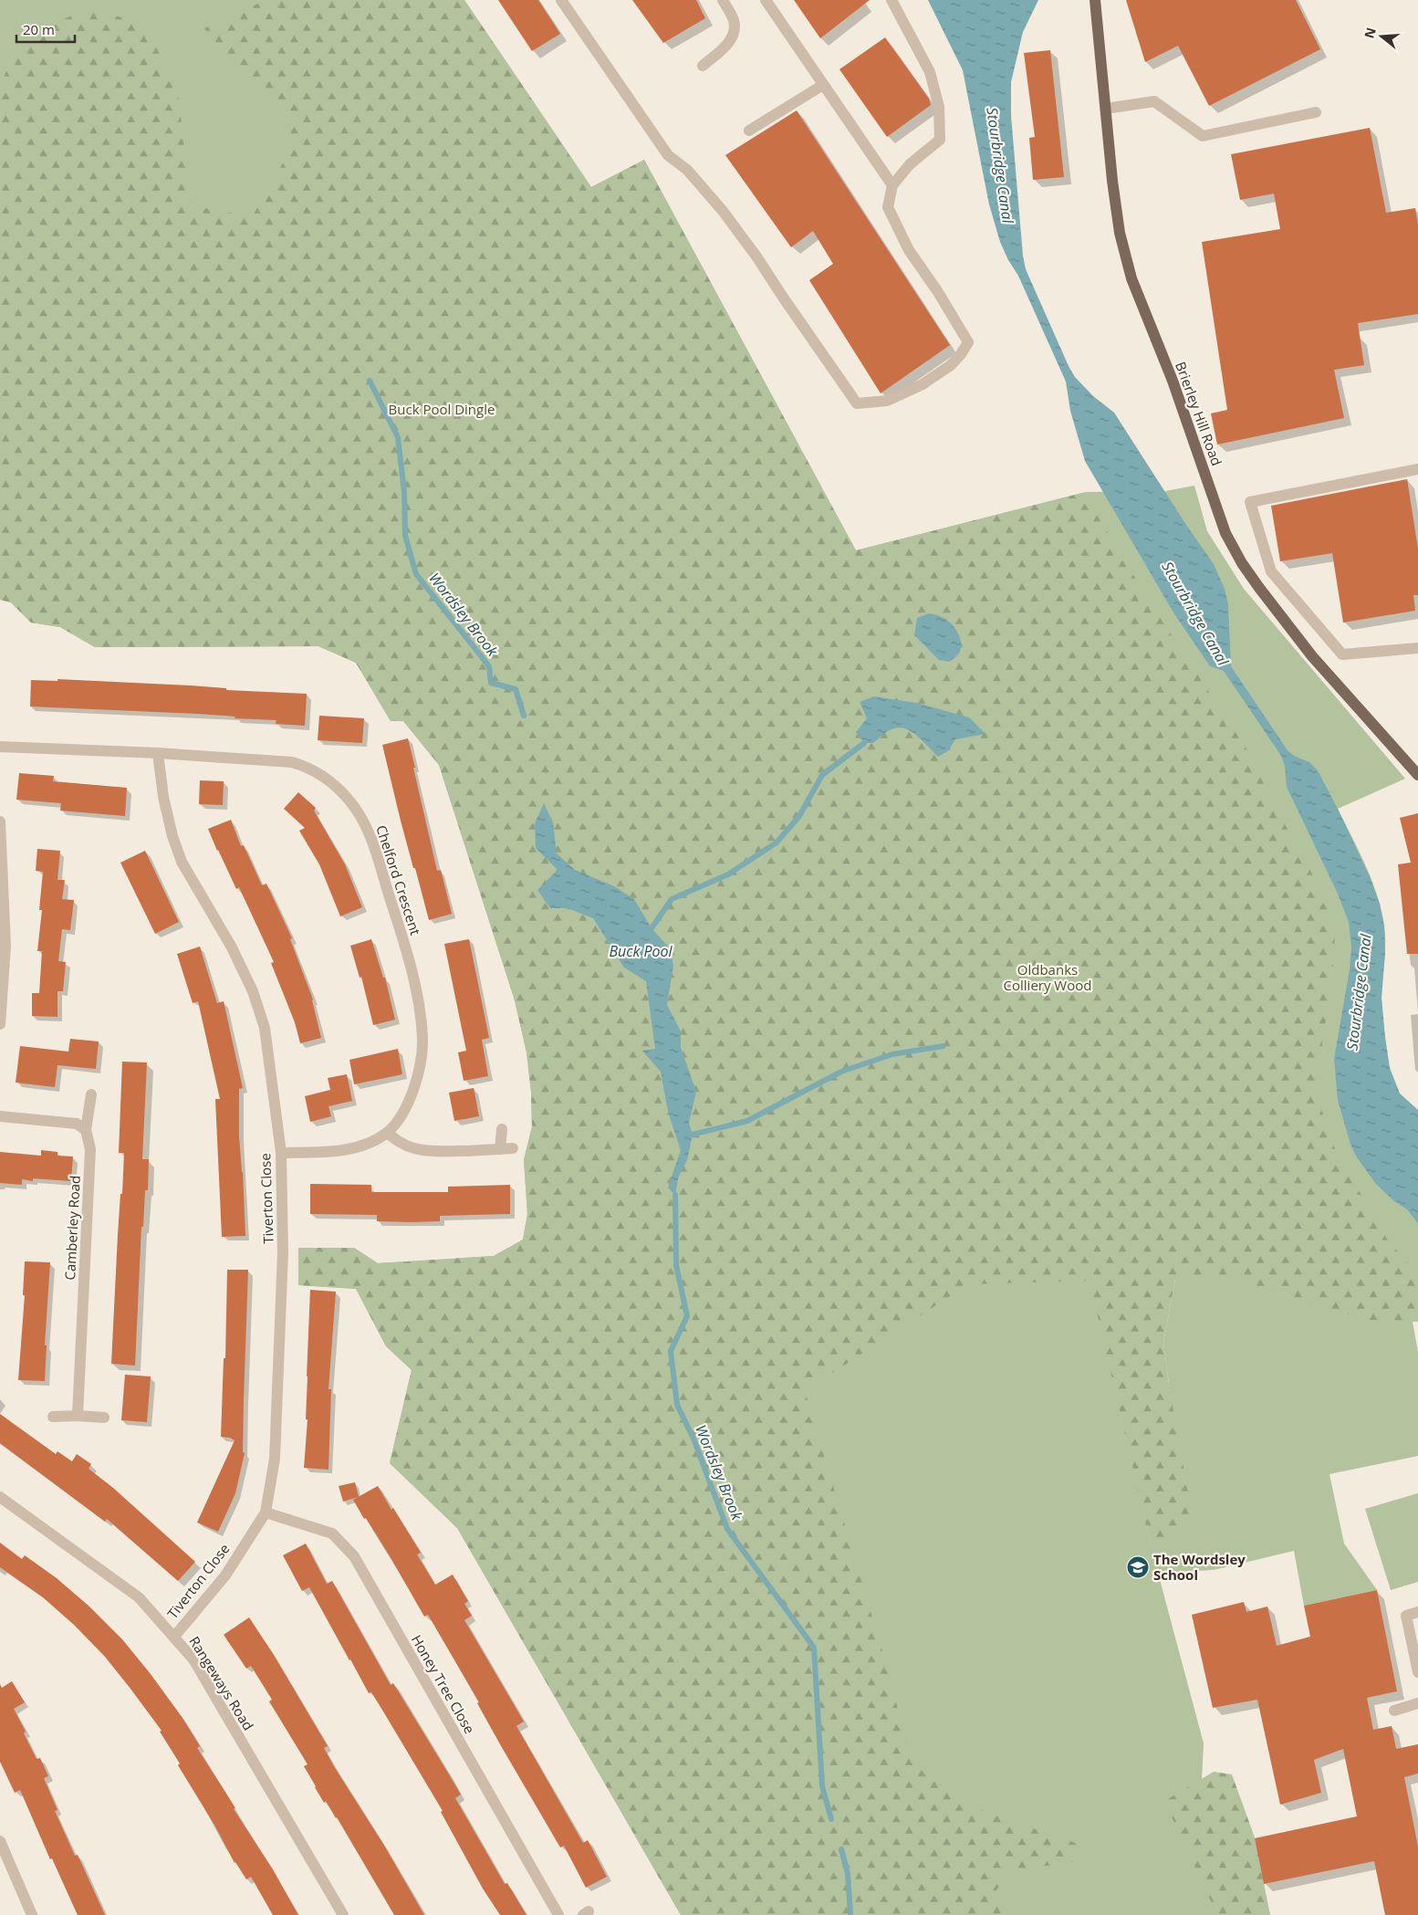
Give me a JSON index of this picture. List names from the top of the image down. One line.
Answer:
{"streets":{"main road":["Brierley Hill Road"],"street":["Chelford Crescent","Tiverton Close","Camberley Road","Rangeways Road","Honey Tree Close"]},"crossings":[["Chelford Crescent","Tiverton Close"],["Tiverton Close","Rangeways Road"],["Tiverton Close","Honey Tree Close"]],"water":["Stourbridge Canal","Wordsley Brook","Buck Pool"],"parks":["Buck Pool Dingle","Oldbanks Colliery Wood"],"places":{"school or university":["The Wordsley School"]},"scale_bar":"20 m","north":"left"}
